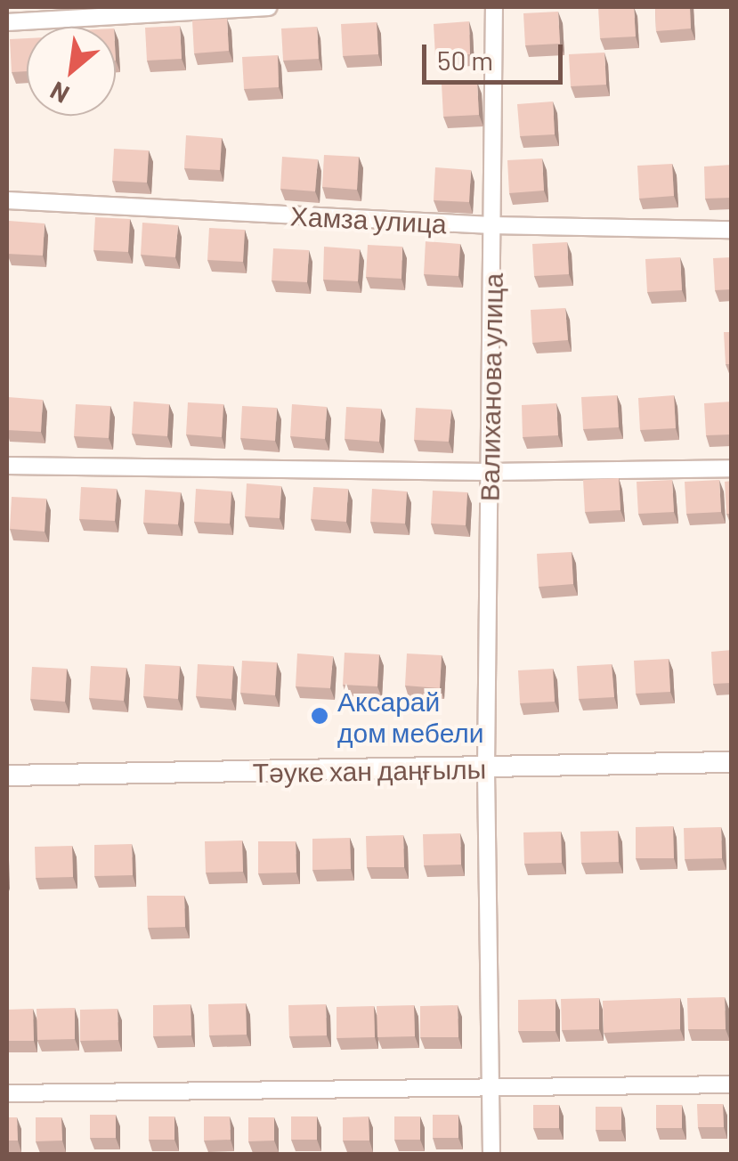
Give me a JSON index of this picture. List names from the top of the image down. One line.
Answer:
{"streets":{"street":["Хамза улица","Валиханова улица","Тәуке хан даңғылы"]},"crossings":[["Хамза улица","Валиханова улица"],["Валиханова улица","Тәуке хан даңғылы"]],"places":["Аксарай дом мебели"],"scale_bar":"50 m","north":"bottom left"}
